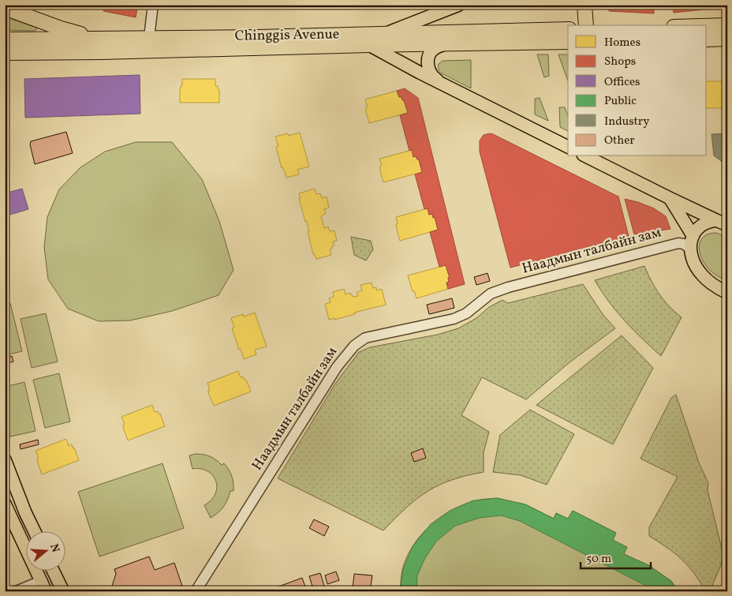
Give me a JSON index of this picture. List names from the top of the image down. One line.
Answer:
{"streets":{"highway":["Chinggis Avenue"],"street":["Наадмын талбайн зам"]},"legend":["Homes","Shops","Offices","Public","Industry","Other"],"scale_bar":"50 m","north":"right"}
